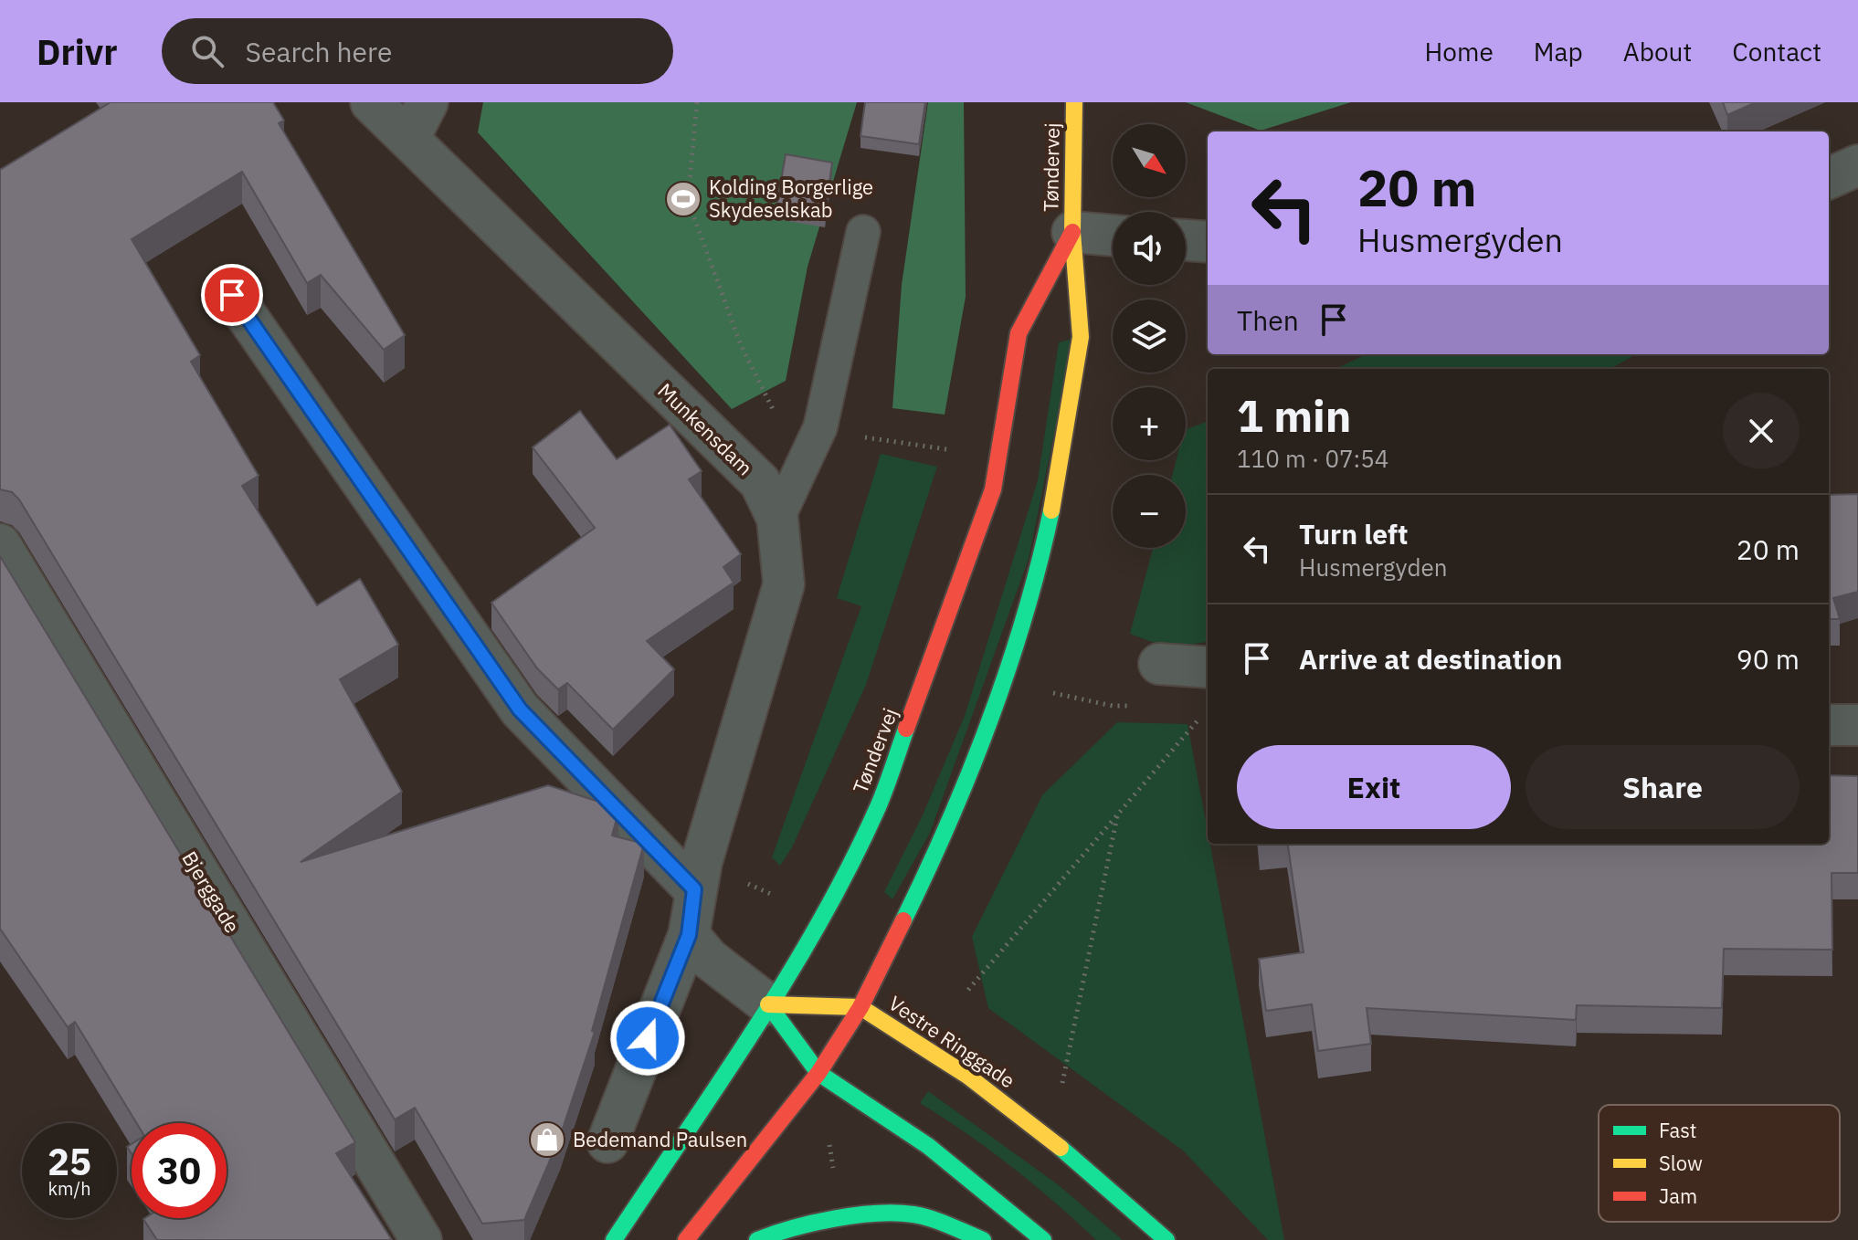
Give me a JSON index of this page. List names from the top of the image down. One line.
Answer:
{"streets":{"street":["Tøndervej","Munkensdam","Bjerggade","Vestre Ringgade"]},"crossings":[["Tøndervej","Vestre Ringgade"]],"places":{"sports":["Kolding Borgerlige Skydeselskab"],"shop":["Bedemand Paulsen"]},"legend":["Fast","Slow","Jam"],"north":"bottom right","page":{"header":"Drivr","search":"Search here","nav":["Home","Map","About","Contact"],"map_buttons":["+","−"],"turn":["20 m","Husmergyden"],"then":"Then","heading":["1 min","110 m · 07:54"],"list":[{"name":"Turn left","note":"Husmergyden","value":"20 m"},{"name":"Arrive at destination","value":"90 m"}],"buttons":["Exit","Share"],"speed":"25 km/h","limit":"30"}}
